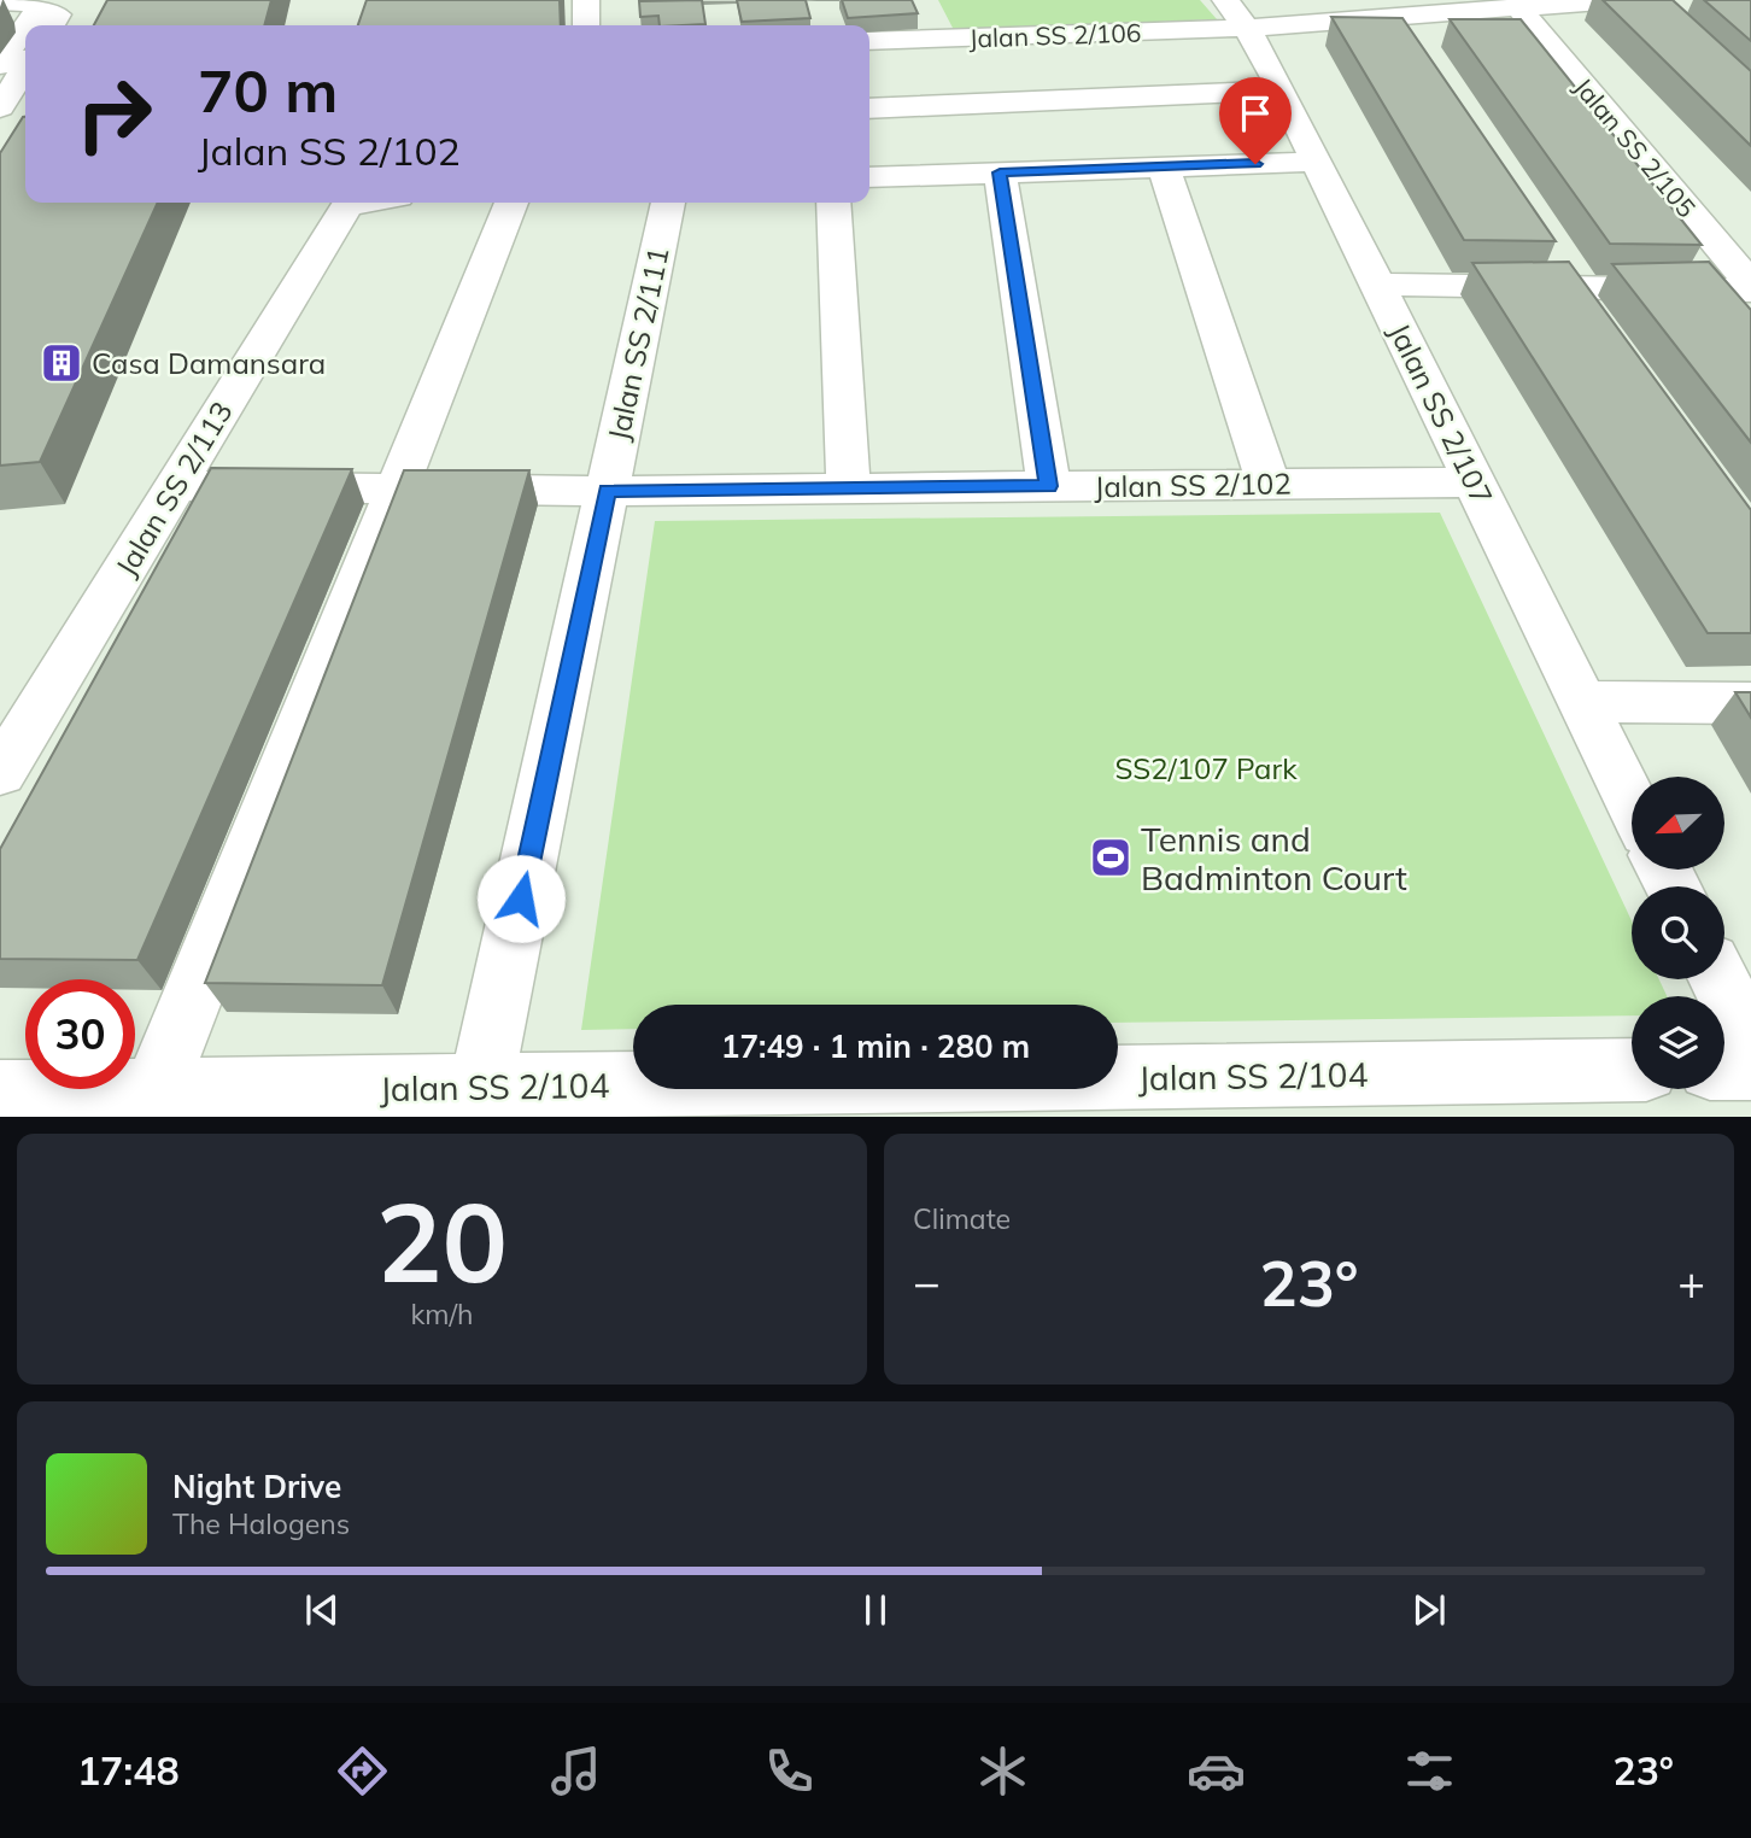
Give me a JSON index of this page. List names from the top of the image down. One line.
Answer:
{"streets":{"street":["Jalan SS 2/106","Jalan SS 2/105","Jalan SS 2/111","Jalan SS 2/107","Jalan SS 2/102","Jalan SS 2/113","Jalan SS 2/104"]},"crossings":[["Jalan SS 2/106","Jalan SS 2/105"],["Jalan SS 2/106","Jalan SS 2/107"],["Jalan SS 2/111","Jalan SS 2/102"],["Jalan SS 2/111","Jalan SS 2/104"],["Jalan SS 2/107","Jalan SS 2/102"],["Jalan SS 2/102","Jalan SS 2/113"]],"parks":["SS2/107 Park"],"places":{"building":["Casa Damansara"],"sports":["Tennis and Badminton Court"]},"north":"bottom left","page":{"turn":["70 m","Jalan SS 2/102"],"limit":"30","trip":"17:49 · 1 min · 280 m","tile":[["20","km/h"],"Climate"],"heat":["−","23°","+"],"song":["Night Drive","The Halogens"],"tabs":["17:48","23°"]}}
